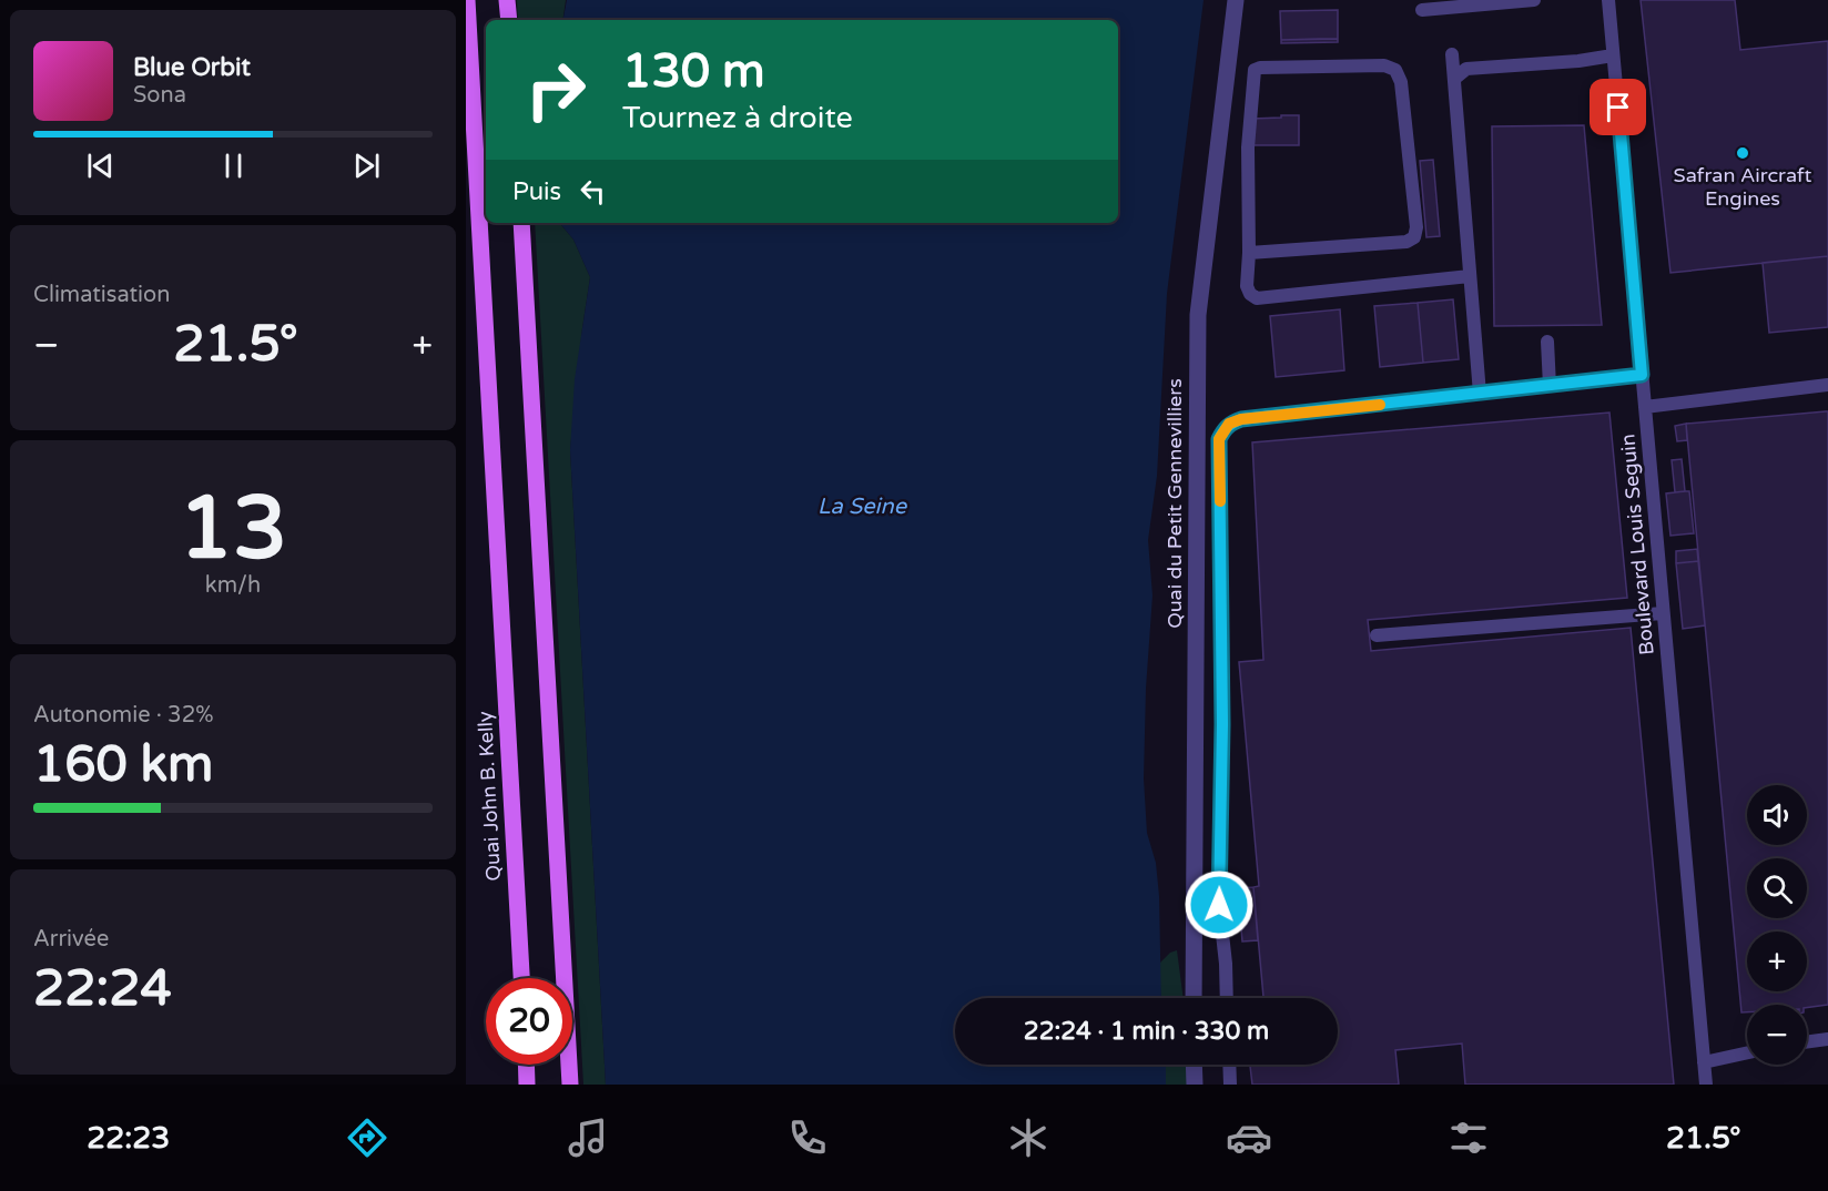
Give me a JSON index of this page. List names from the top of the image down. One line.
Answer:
{"streets":{"main road":["Quai John B. Kelly"],"street":["Quai du Petit Gennevilliers"],"lane":["Boulevard Louis Seguin"]},"water":["La Seine"],"places":["Safran Aircraft Engines"],"page":{"turn":["130 m","Tournez à droite"],"song":["Blue Orbit","Sona"],"then":"Puis","tile":["Climatisation",["13","km/h"],["Autonomie · 32%","160 km"],["Arrivée","22:24"]],"heat":["−","21.5°","+"],"map_buttons":["+","−"],"limit":"20","trip":"22:24 · 1 min · 330 m","tabs":["22:23","21.5°"]}}
